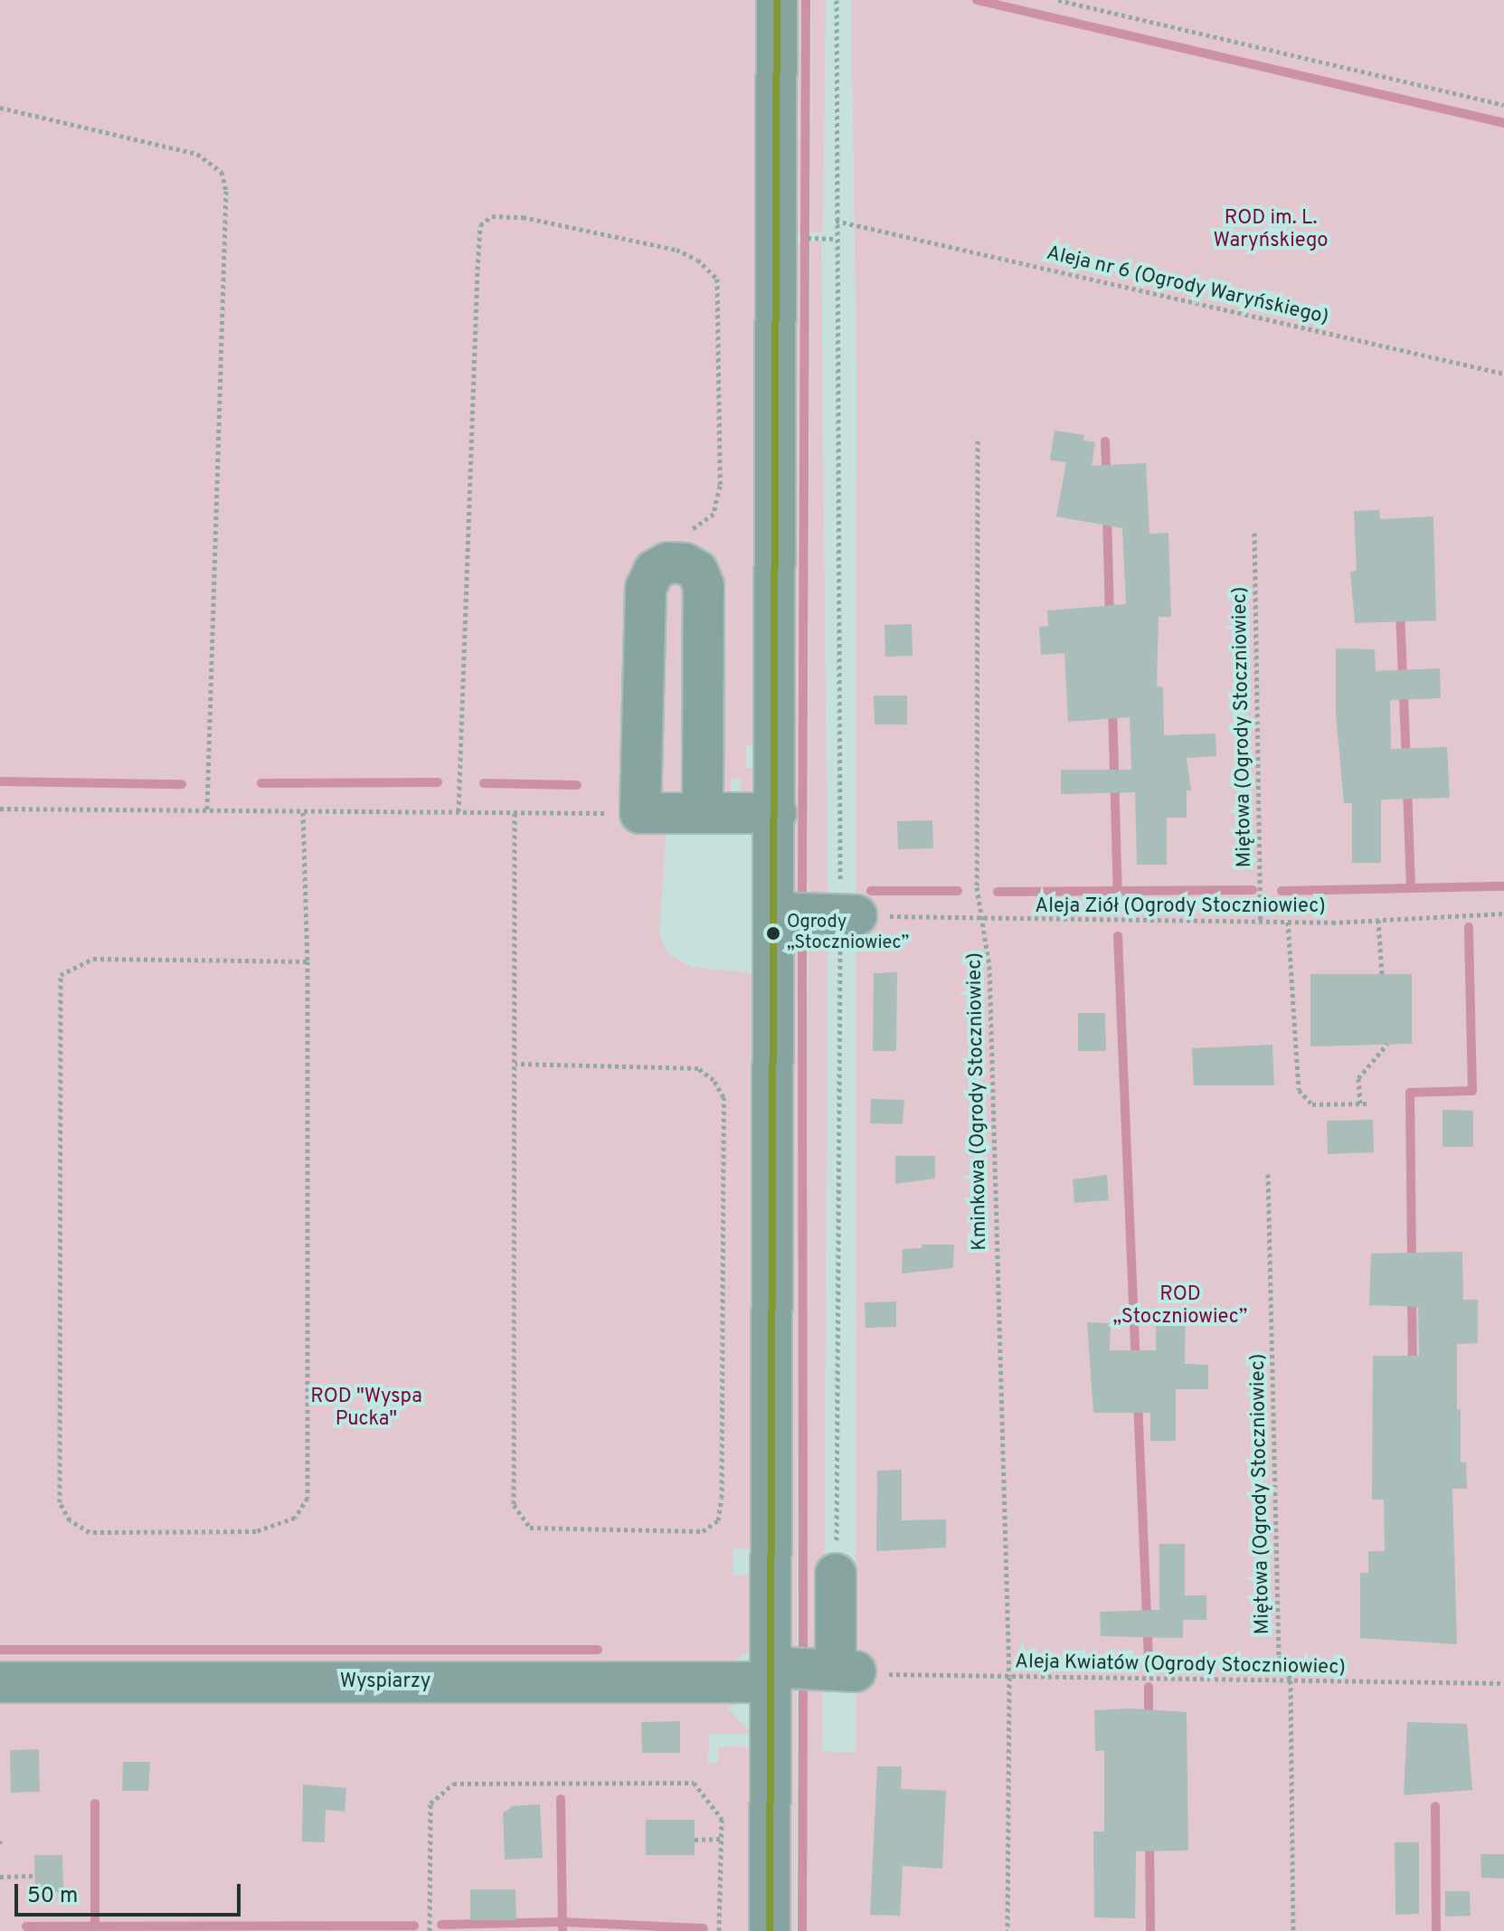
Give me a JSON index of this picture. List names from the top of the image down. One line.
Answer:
{"streets":{"street":["Wyspiarzy"],"path":["Aleja nr 6 (Ogrody Waryńskiego)","Miętowa (Ogrody Stoczniowiec)","Aleja Ziół (Ogrody Stoczniowiec)","Kminkowa (Ogrody Stoczniowiec)","Aleja Kwiatów (Ogrody Stoczniowiec)"]},"crossings":[["Miętowa (Ogrody Stoczniowiec)","Aleja Ziół (Ogrody Stoczniowiec)"],["Miętowa (Ogrody Stoczniowiec)","Aleja Kwiatów (Ogrody Stoczniowiec)"],["Aleja Ziół (Ogrody Stoczniowiec)","Kminkowa (Ogrody Stoczniowiec)"],["Kminkowa (Ogrody Stoczniowiec)","Aleja Kwiatów (Ogrody Stoczniowiec)"],["Aleja Kwiatów (Ogrody Stoczniowiec)","Wyspiarzy"]],"parks":["ROD im. L. Waryńskiego","ROD „Stoczniowiec”","ROD \"Wyspa Pucka\""],"places":["Ogrody „Stoczniowiec”"],"scale_bar":"50 m"}
